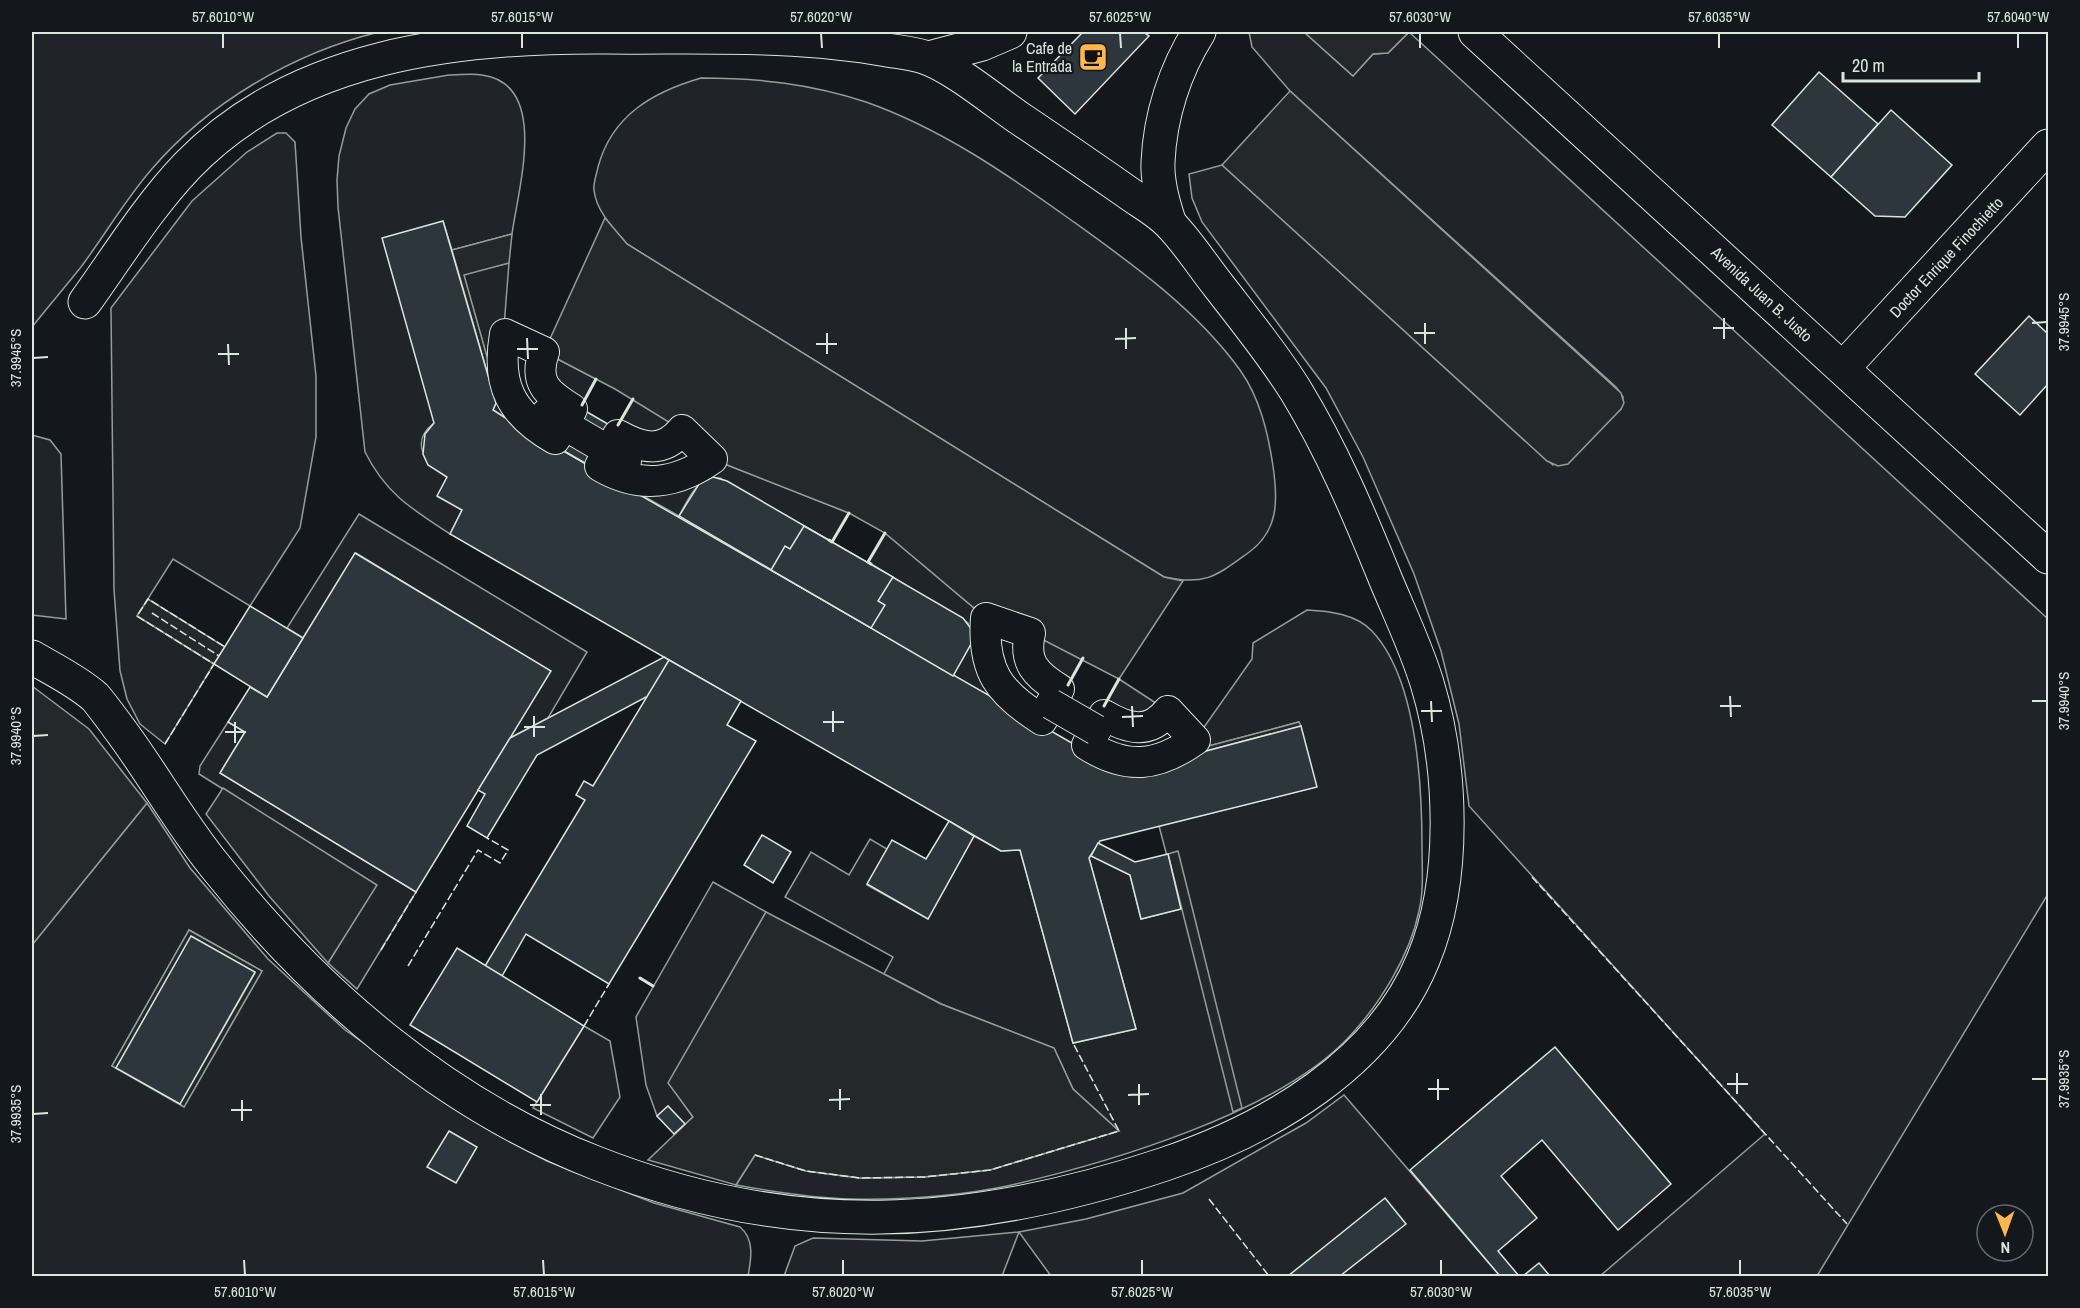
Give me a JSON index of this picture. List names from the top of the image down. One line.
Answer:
{"streets":{"street":["Doctor Enrique Finochietto","Avenida Juan B. Justo"]},"crossings":[["Doctor Enrique Finochietto","Avenida Juan B. Justo"]],"places":{"cafe":["Cafe de la Entrada"]},"scale_bar":"20 m","north":"bottom","coordinates":["57.6010°W","57.6015°W","57.6020°W","57.6025°W","57.6030°W","57.6035°W","57.6040°W","37.9945°S","37.9940°S","37.9935°S"]}
